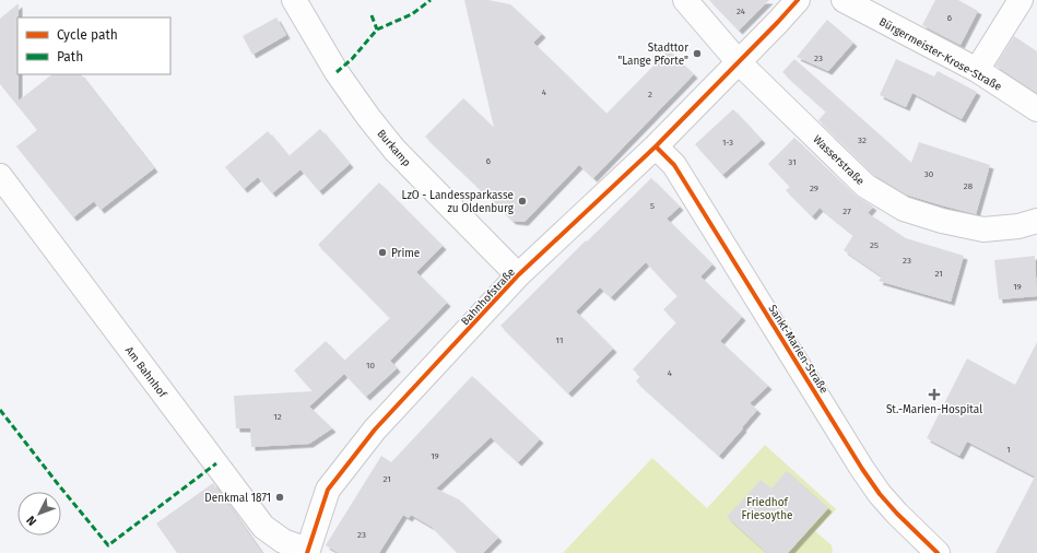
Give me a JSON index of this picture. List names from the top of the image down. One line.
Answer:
{"streets":{"street":["Bürgermeister-Krose-Straße","Burkamp","Wasserstraße","Bahnhofstraße","Sankt-Marien-Straße","Am Bahnhof"]},"crossings":[["Burkamp","Bahnhofstraße"],["Wasserstraße","Bahnhofstraße"],["Bahnhofstraße","Sankt-Marien-Straße"],["Bahnhofstraße","Am Bahnhof"]],"parks":["Friedhof Friesoythe"],"places":{"other":["Stadttor \"Lange Pforte\"","LzO - Landessparkasse zu Oldenburg","Prime","Denkmal 1871"],"health":["St.-Marien-Hospital"]},"house_numbers":["24","6","23","4","2","32","1-3","6","31","30","28","29","5","27","25","23","21","19","11","10","4","12","1","19","21","23"],"legend":["Cycle path","Path"],"north":"bottom left"}
